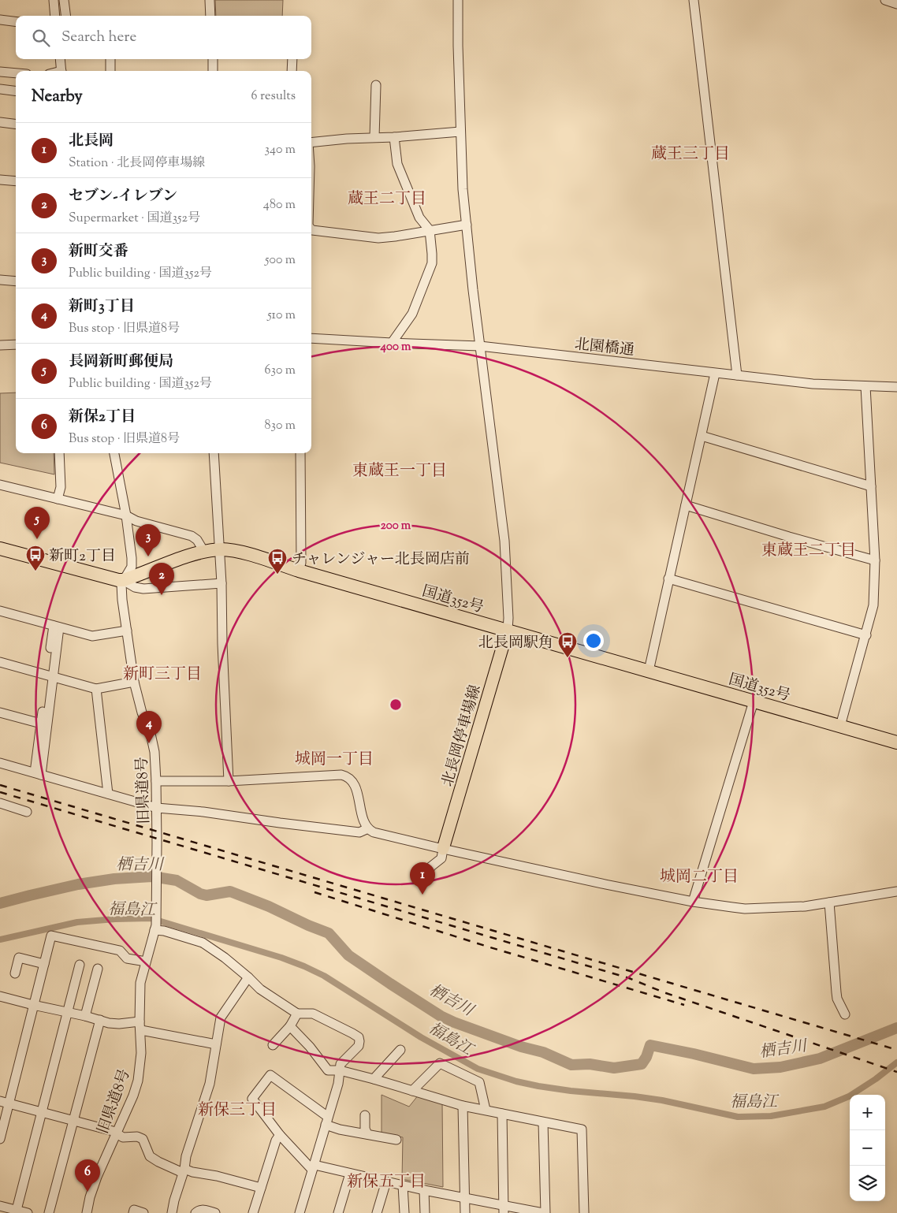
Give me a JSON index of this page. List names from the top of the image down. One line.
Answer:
{"streets":{"highway":["国道352号"],"main road":["北長岡停車場線"],"street":["北園橋通","旧県道8号"]},"crossings":[["国道352号","北長岡停車場線"],["国道352号","旧県道8号"]],"districts":["蔵王三丁目","蔵王二丁目","東蔵王一丁目","東蔵王二丁目","新町三丁目","城岡一丁目","城岡二丁目","新保三丁目","新保五丁目"],"water":["栖吉川","福島江"],"places":{"bus stop":["新町2丁目","チャレンジャー北長岡店前","北長岡駅角"]},"page":{"search":"Search here","heading":["Nearby","6 results"],"list":[{"mark":"1","name":"北長岡","note":"Station · 北長岡停車場線","value":"340 m"},{"mark":"2","name":"セブン-イレブン","note":"Supermarket · 国道352号","value":"480 m"},{"mark":"3","name":"新町交番","note":"Public building · 国道352号","value":"500 m"},{"mark":"4","name":"新町3丁目","note":"Bus stop · 旧県道8号","value":"510 m"},{"mark":"5","name":"長岡新町郵便局","note":"Public building · 国道352号","value":"630 m"},{"mark":"6","name":"新保2丁目","note":"Bus stop · 旧県道8号","value":"830 m"}],"pins":["5","3","2","4","1","6"],"map_buttons":["+","−"]},"rings":["400 m","200 m"]}
